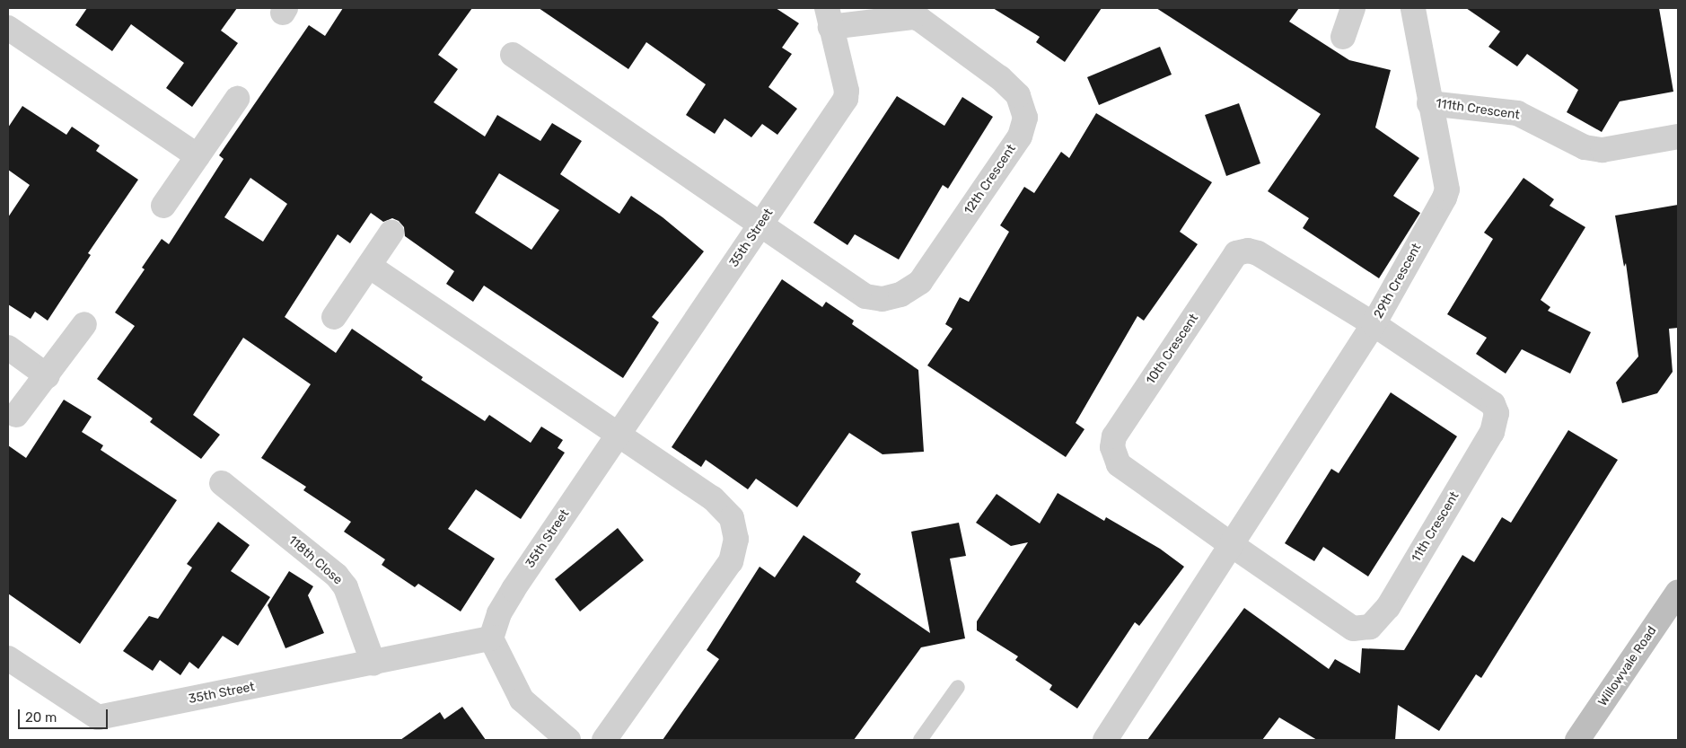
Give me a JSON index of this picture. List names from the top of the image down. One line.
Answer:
{"streets":{"street":["111th Crescent","12th Crescent","35th Street","29th Crescent","10th Crescent","11th Crescent","118th Close","Willowvale Road"]},"crossings":[["111th Crescent","29th Crescent"],["12th Crescent","35th Street"],["35th Street","118th Close"],["29th Crescent","10th Crescent"],["29th Crescent","11th Crescent"],["10th Crescent","11th Crescent"]],"scale_bar":"20 m"}
